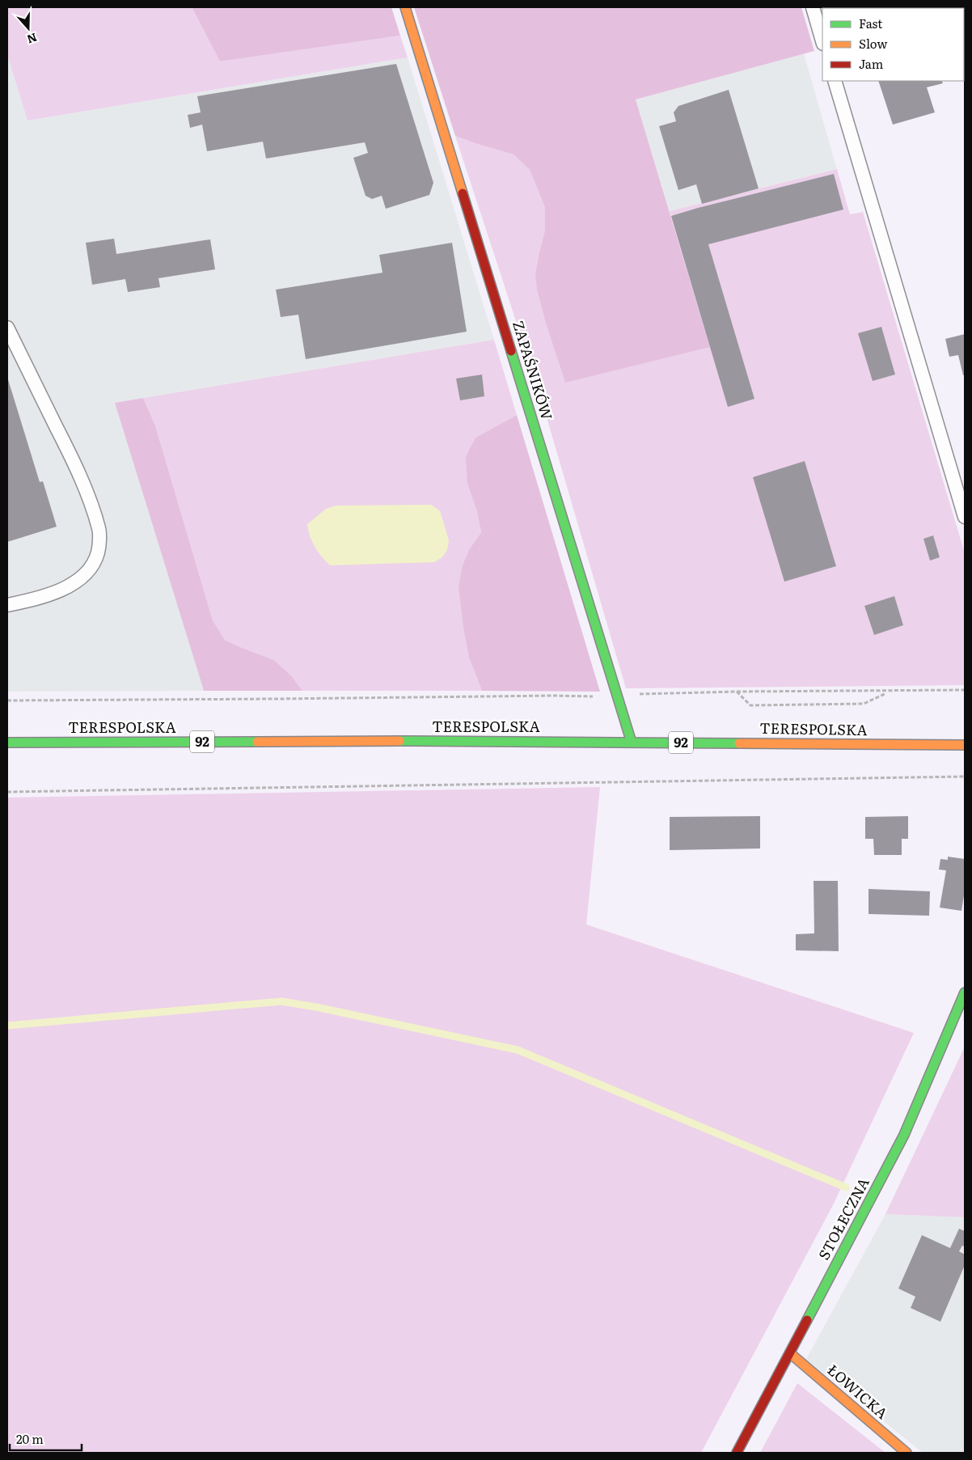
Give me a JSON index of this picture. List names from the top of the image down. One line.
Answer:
{"streets":{"street":["ZAPAŚNIKÓW","TERESPOLSKA","92","STOŁECZNA","ŁOWICKA"]},"crossings":[["ZAPAŚNIKÓW","TERESPOLSKA"],["STOŁECZNA","ŁOWICKA"]],"legend":["Fast","Slow","Jam"],"scale_bar":"20 m","north":"bottom"}
